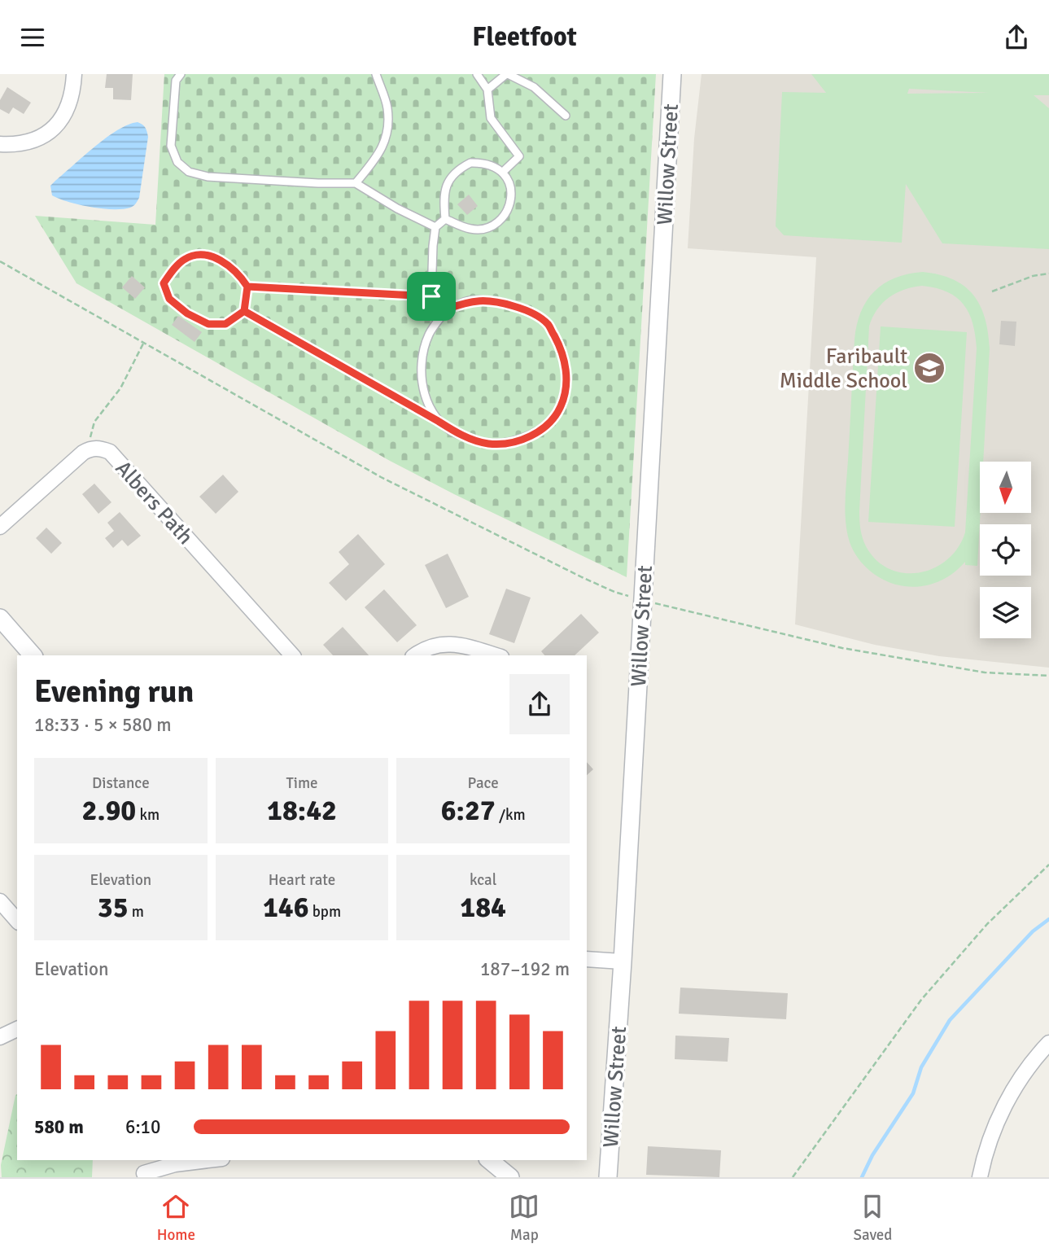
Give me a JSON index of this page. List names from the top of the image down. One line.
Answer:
{"streets":{"street":["Willow Street","Albers Path"]},"places":{"school or university":["Faribault Middle School"]},"north":"bottom","page":{"header":"Fleetfoot","heading":["Evening run","18:33 · 5 × 580 m"],"stats":[["Distance","2.90 km"],["Time","18:42"],["Pace","6:27 /km"],["Elevation","35 m"],["Heart rate","146 bpm"],["kcal","184"]],"chart":["Elevation","187–192 m"],"list":[{"name":"580 m","note":"6:10"}],"tabs":["Home","Map","Saved"]}}
